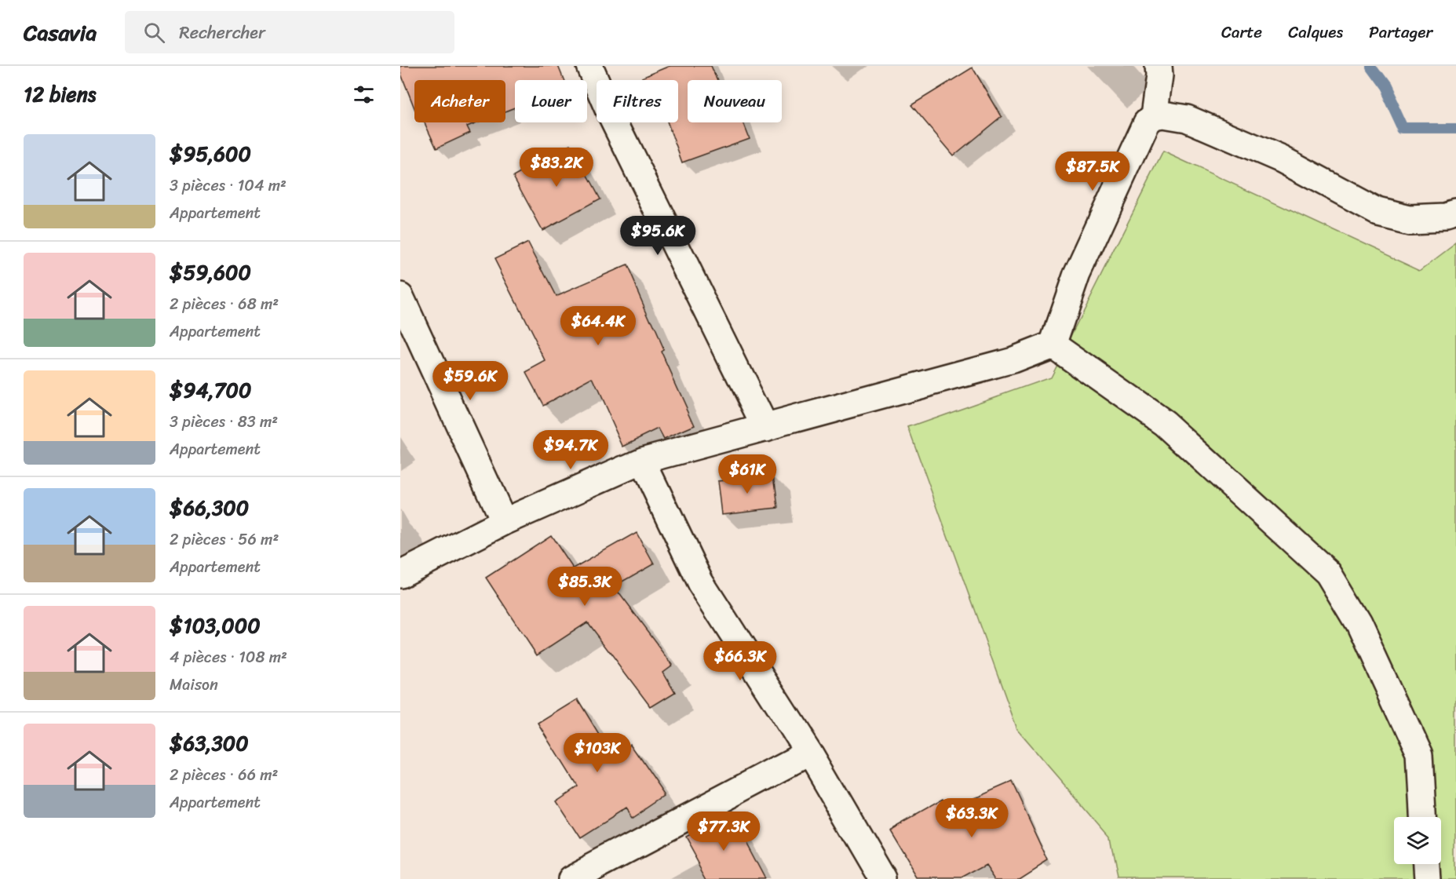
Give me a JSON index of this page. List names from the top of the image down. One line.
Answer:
{"page":{"header":"Casavia","search":"Rechercher","nav":["Carte","Calques","Partager"],"heading":"12 biens","chip":["Acheter","Louer","Filtres","Nouveau"],"list":[{"name":"$95,600","note":"3 pièces · 104 m² · Appartement"},{"name":"$59,600","note":"2 pièces · 68 m² · Appartement"},{"name":"$94,700","note":"3 pièces · 83 m² · Appartement"},{"name":"$66,300","note":"2 pièces · 56 m² · Appartement"},{"name":"$103,000","note":"4 pièces · 108 m² · Maison"},{"name":"$63,300","note":"2 pièces · 66 m² · Appartement"}],"price":["$83.2K","$87.5K","$95.6K","$64.4K","$59.6K","$94.7K","$61K","$85.3K","$66.3K","$103K","$63.3K","$77.3K"]}}
